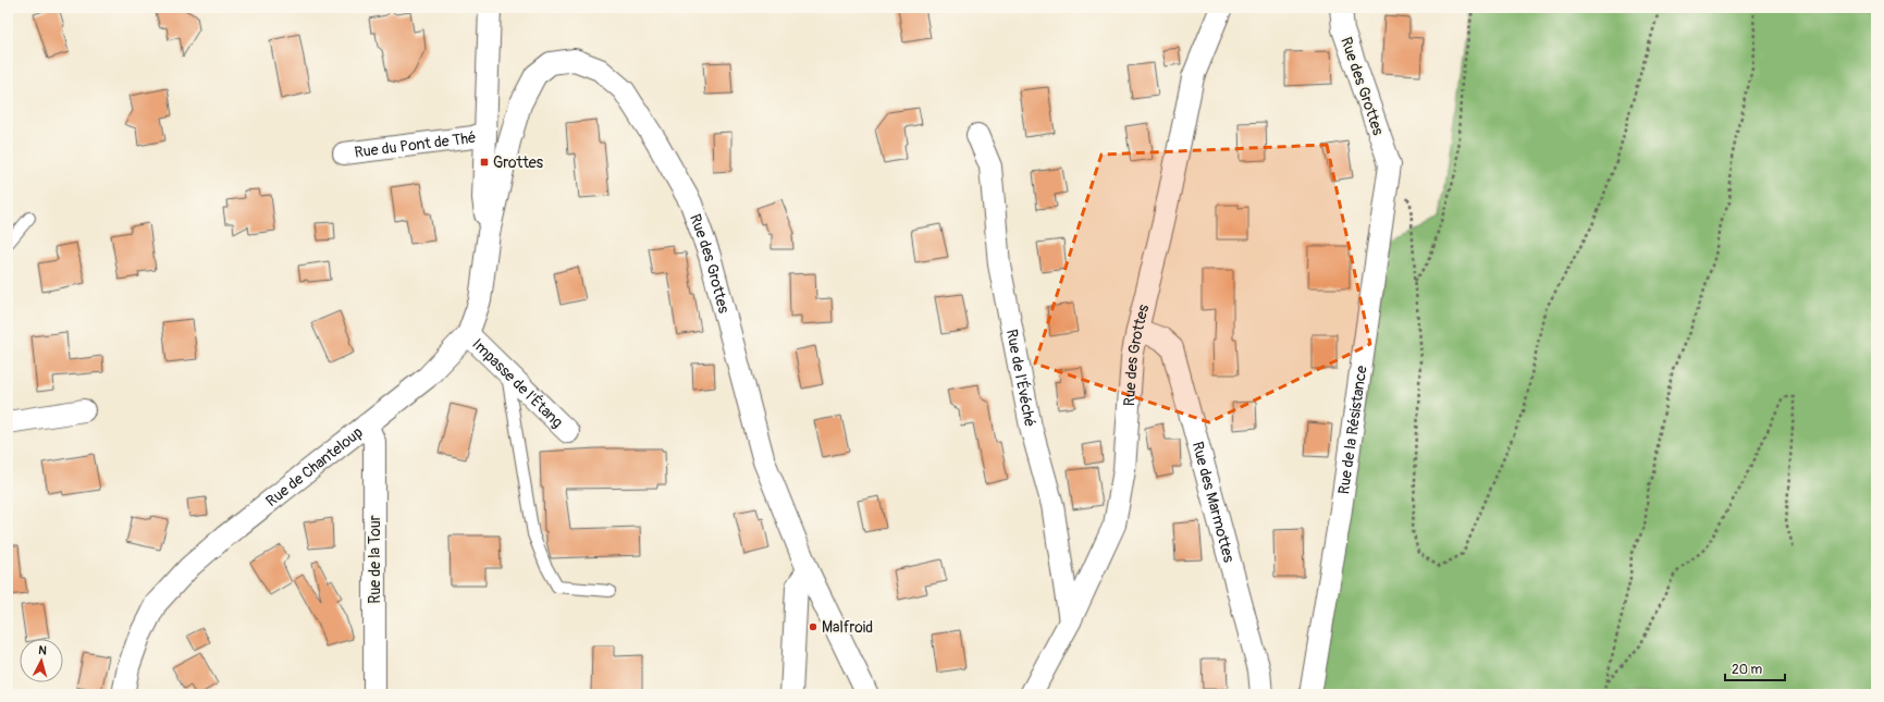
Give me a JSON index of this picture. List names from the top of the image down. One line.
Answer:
{"streets":{"street":["Rue des Grottes","Rue du Pont de Thé","Rue de l'Évéché","Impasse de l'Étang","Rue de la Résistance","Rue de Chanteloup","Rue des Marmottes","Rue de la Tour"]},"crossings":[["Rue des Grottes","Rue du Pont de Thé"],["Rue des Grottes","Rue de l'Évéché"],["Rue des Grottes","Rue de la Résistance"],["Rue des Grottes","Rue de Chanteloup"],["Rue des Grottes","Rue des Marmottes"],["Rue du Pont de Thé","Rue de Chanteloup"],["Impasse de l'Étang","Rue de Chanteloup"],["Rue de Chanteloup","Rue de la Tour"]],"places":{"transit":["Grottes"],"other":["Malfroid"]},"scale_bar":"20 m","north":"top"}
